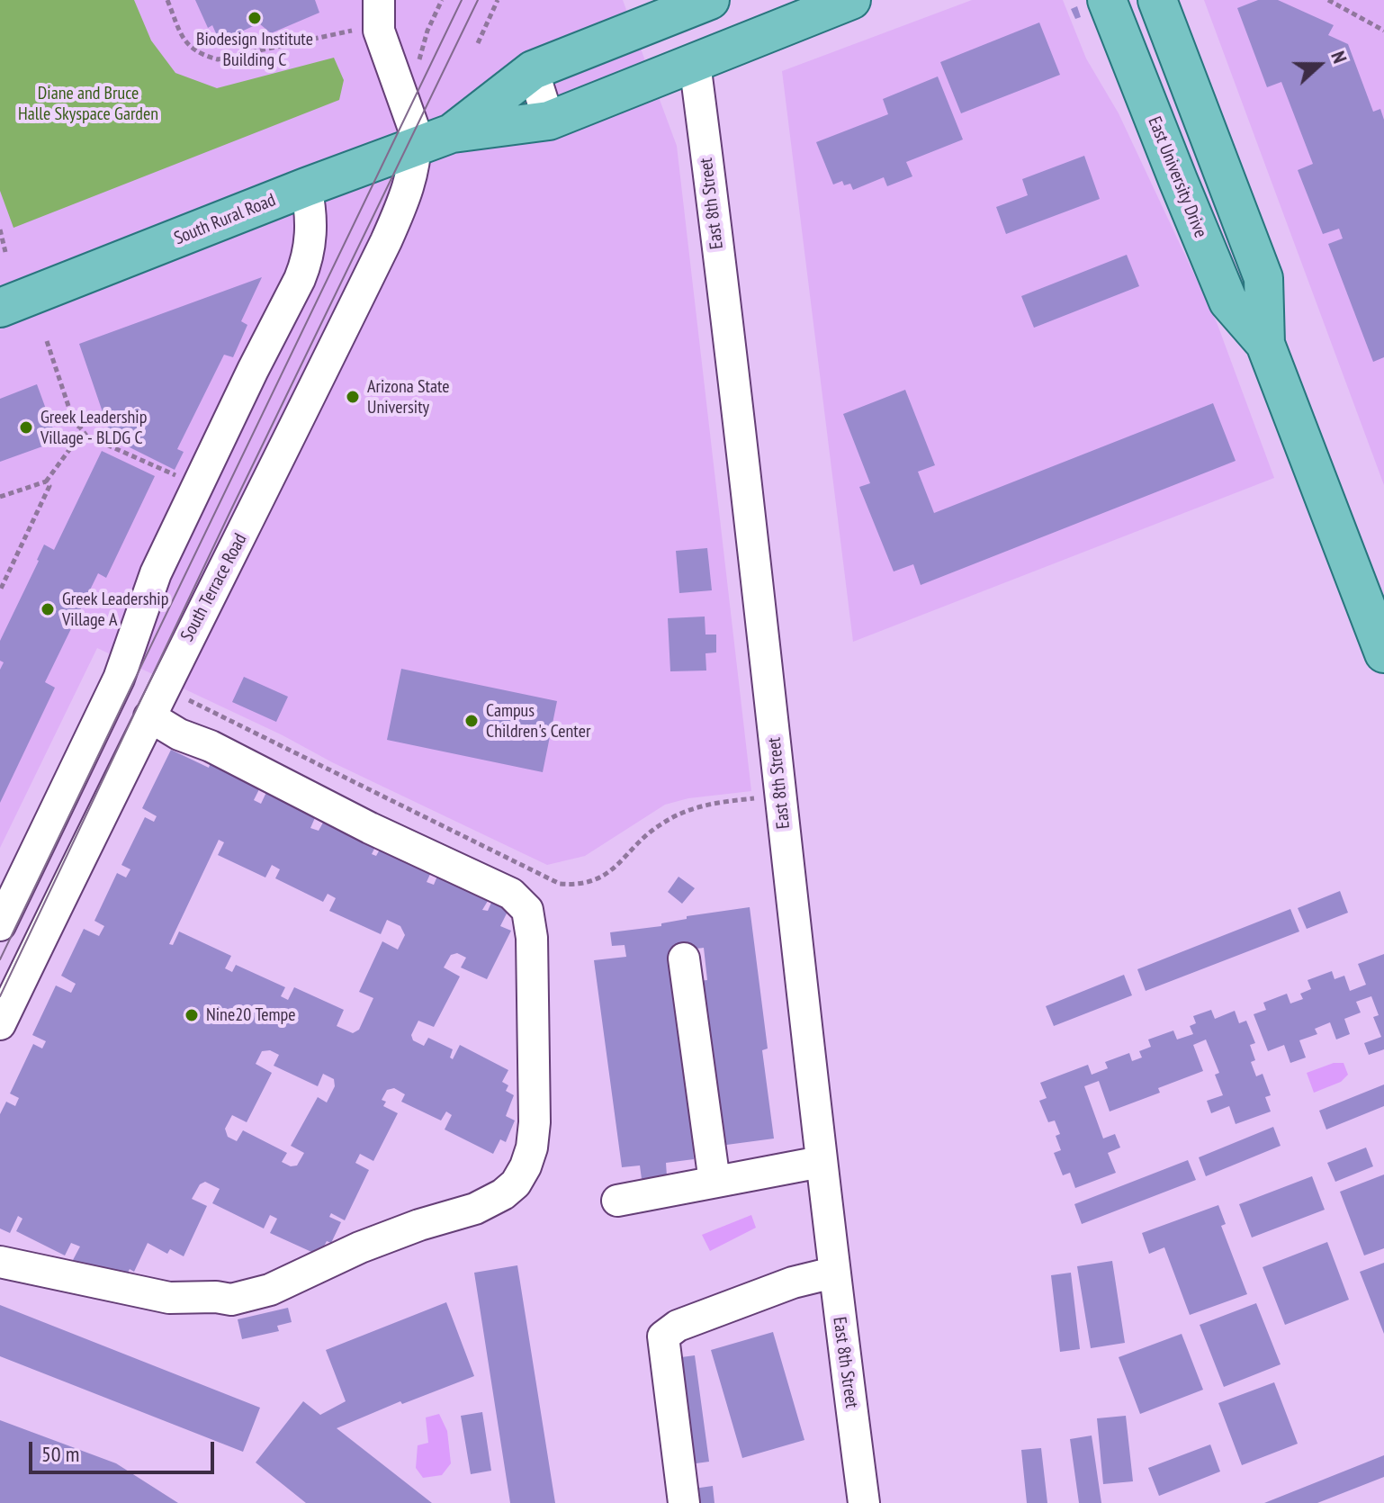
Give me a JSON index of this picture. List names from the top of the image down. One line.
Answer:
{"streets":{"main road":["East University Drive","South Rural Road"],"street":["East 8th Street","South Terrace Road"]},"crossings":[["East 8th Street","South Rural Road"],["South Rural Road","South Terrace Road"]],"parks":["Diane and Bruce Halle Skyspace Garden"],"places":["Biodesign Institute Building C","Arizona State University","Greek Leadership Village - BLDG C","Greek Leadership Village A","Campus Children's Center","Nine20 Tempe"],"scale_bar":"50 m","north":"right"}
